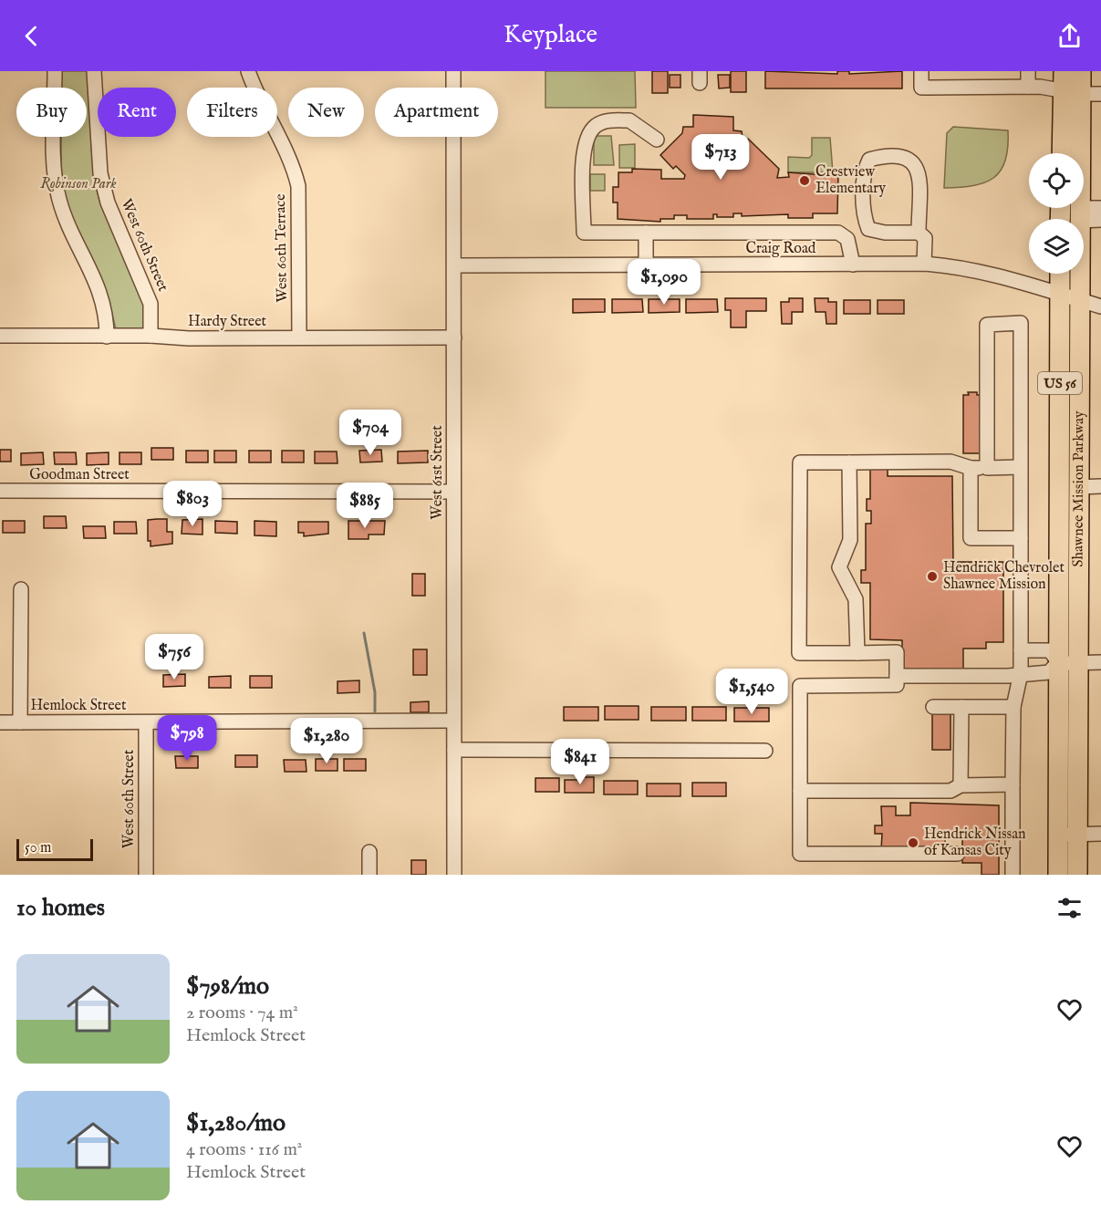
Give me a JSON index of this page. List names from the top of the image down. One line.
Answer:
{"streets":{"highway":["US 56","Shawnee Mission Parkway"],"street":["West 60th Street","West 60th Terrace","Craig Road","Hardy Street","West 61st Street","Goodman Street","Hemlock Street"]},"crossings":[["West 60th Street","Hardy Street"],["West 60th Street","Hemlock Street"],["West 60th Terrace","Hardy Street"],["Craig Road","West 61st Street"],["Craig Road","Shawnee Mission Parkway"],["Hardy Street","West 61st Street"],["West 61st Street","Goodman Street"],["West 61st Street","Hemlock Street"]],"parks":["Robinson Park"],"places":["Crestview Elementary","Hendrick Chevrolet Shawnee Mission","Hendrick Nissan of Kansas City"],"scale_bar":"50 m","page":{"header":"Keyplace","chip":["Buy","Rent","Filters","New","Apartment"],"price":["$713","$1,090","$704","$803","$885","$756","$1,540","$798","$1,280","$841"],"scale":"50 m","heading":"10 homes","list":[{"name":"$798/mo","note":"2 rooms · 74 m² · Hemlock Street"},{"name":"$1,280/mo","note":"4 rooms · 116 m² · Hemlock Street"}]}}
